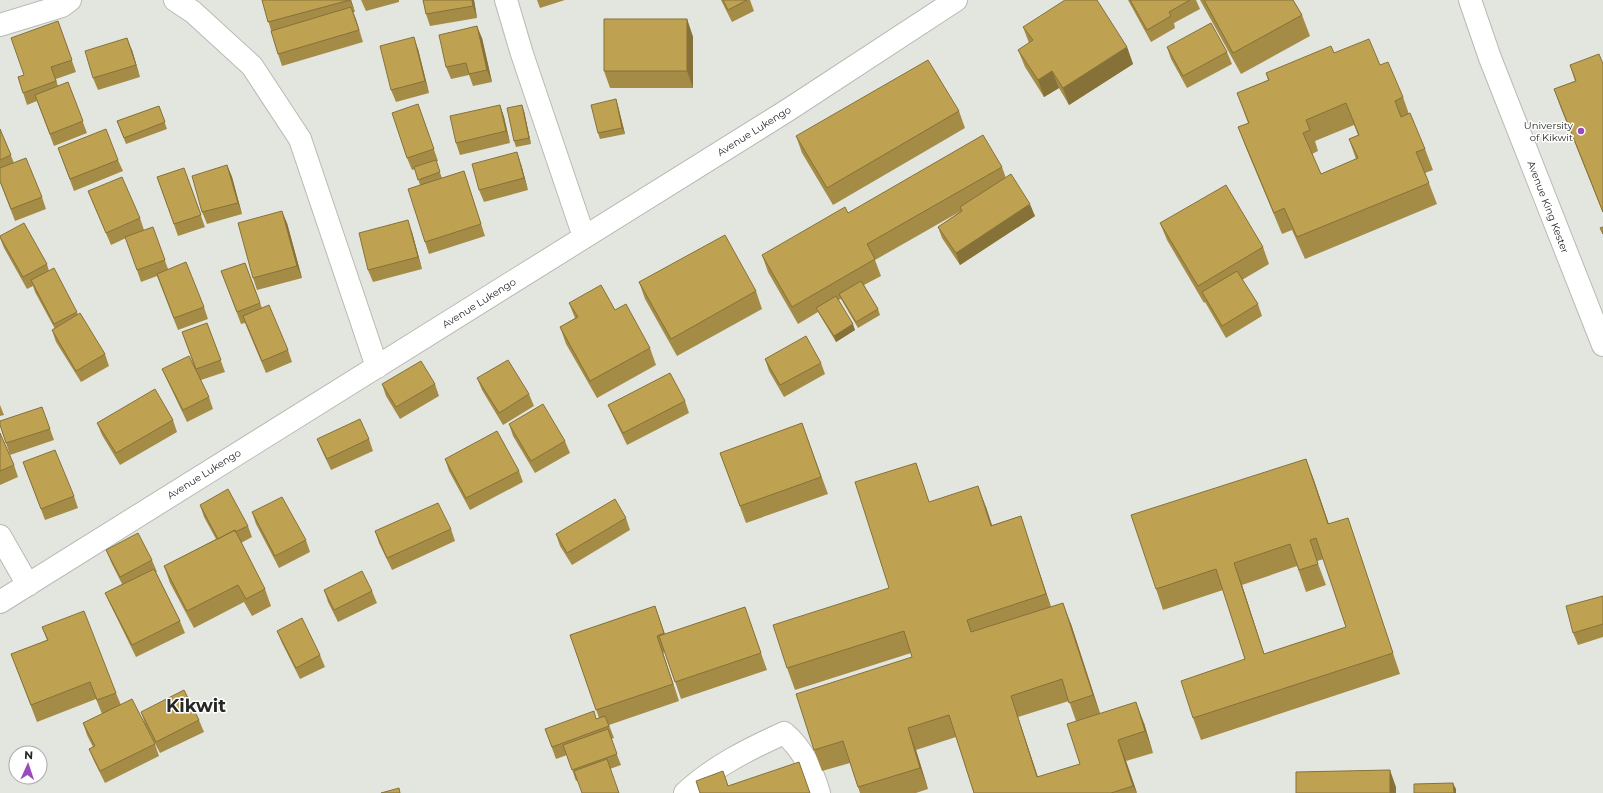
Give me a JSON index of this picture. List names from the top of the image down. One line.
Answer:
{"streets":{"street":["Avenue Lukengo","Avenue King Kester"]},"districts":["Kikwit"],"places":["University of Kikwit"],"north":"top"}
